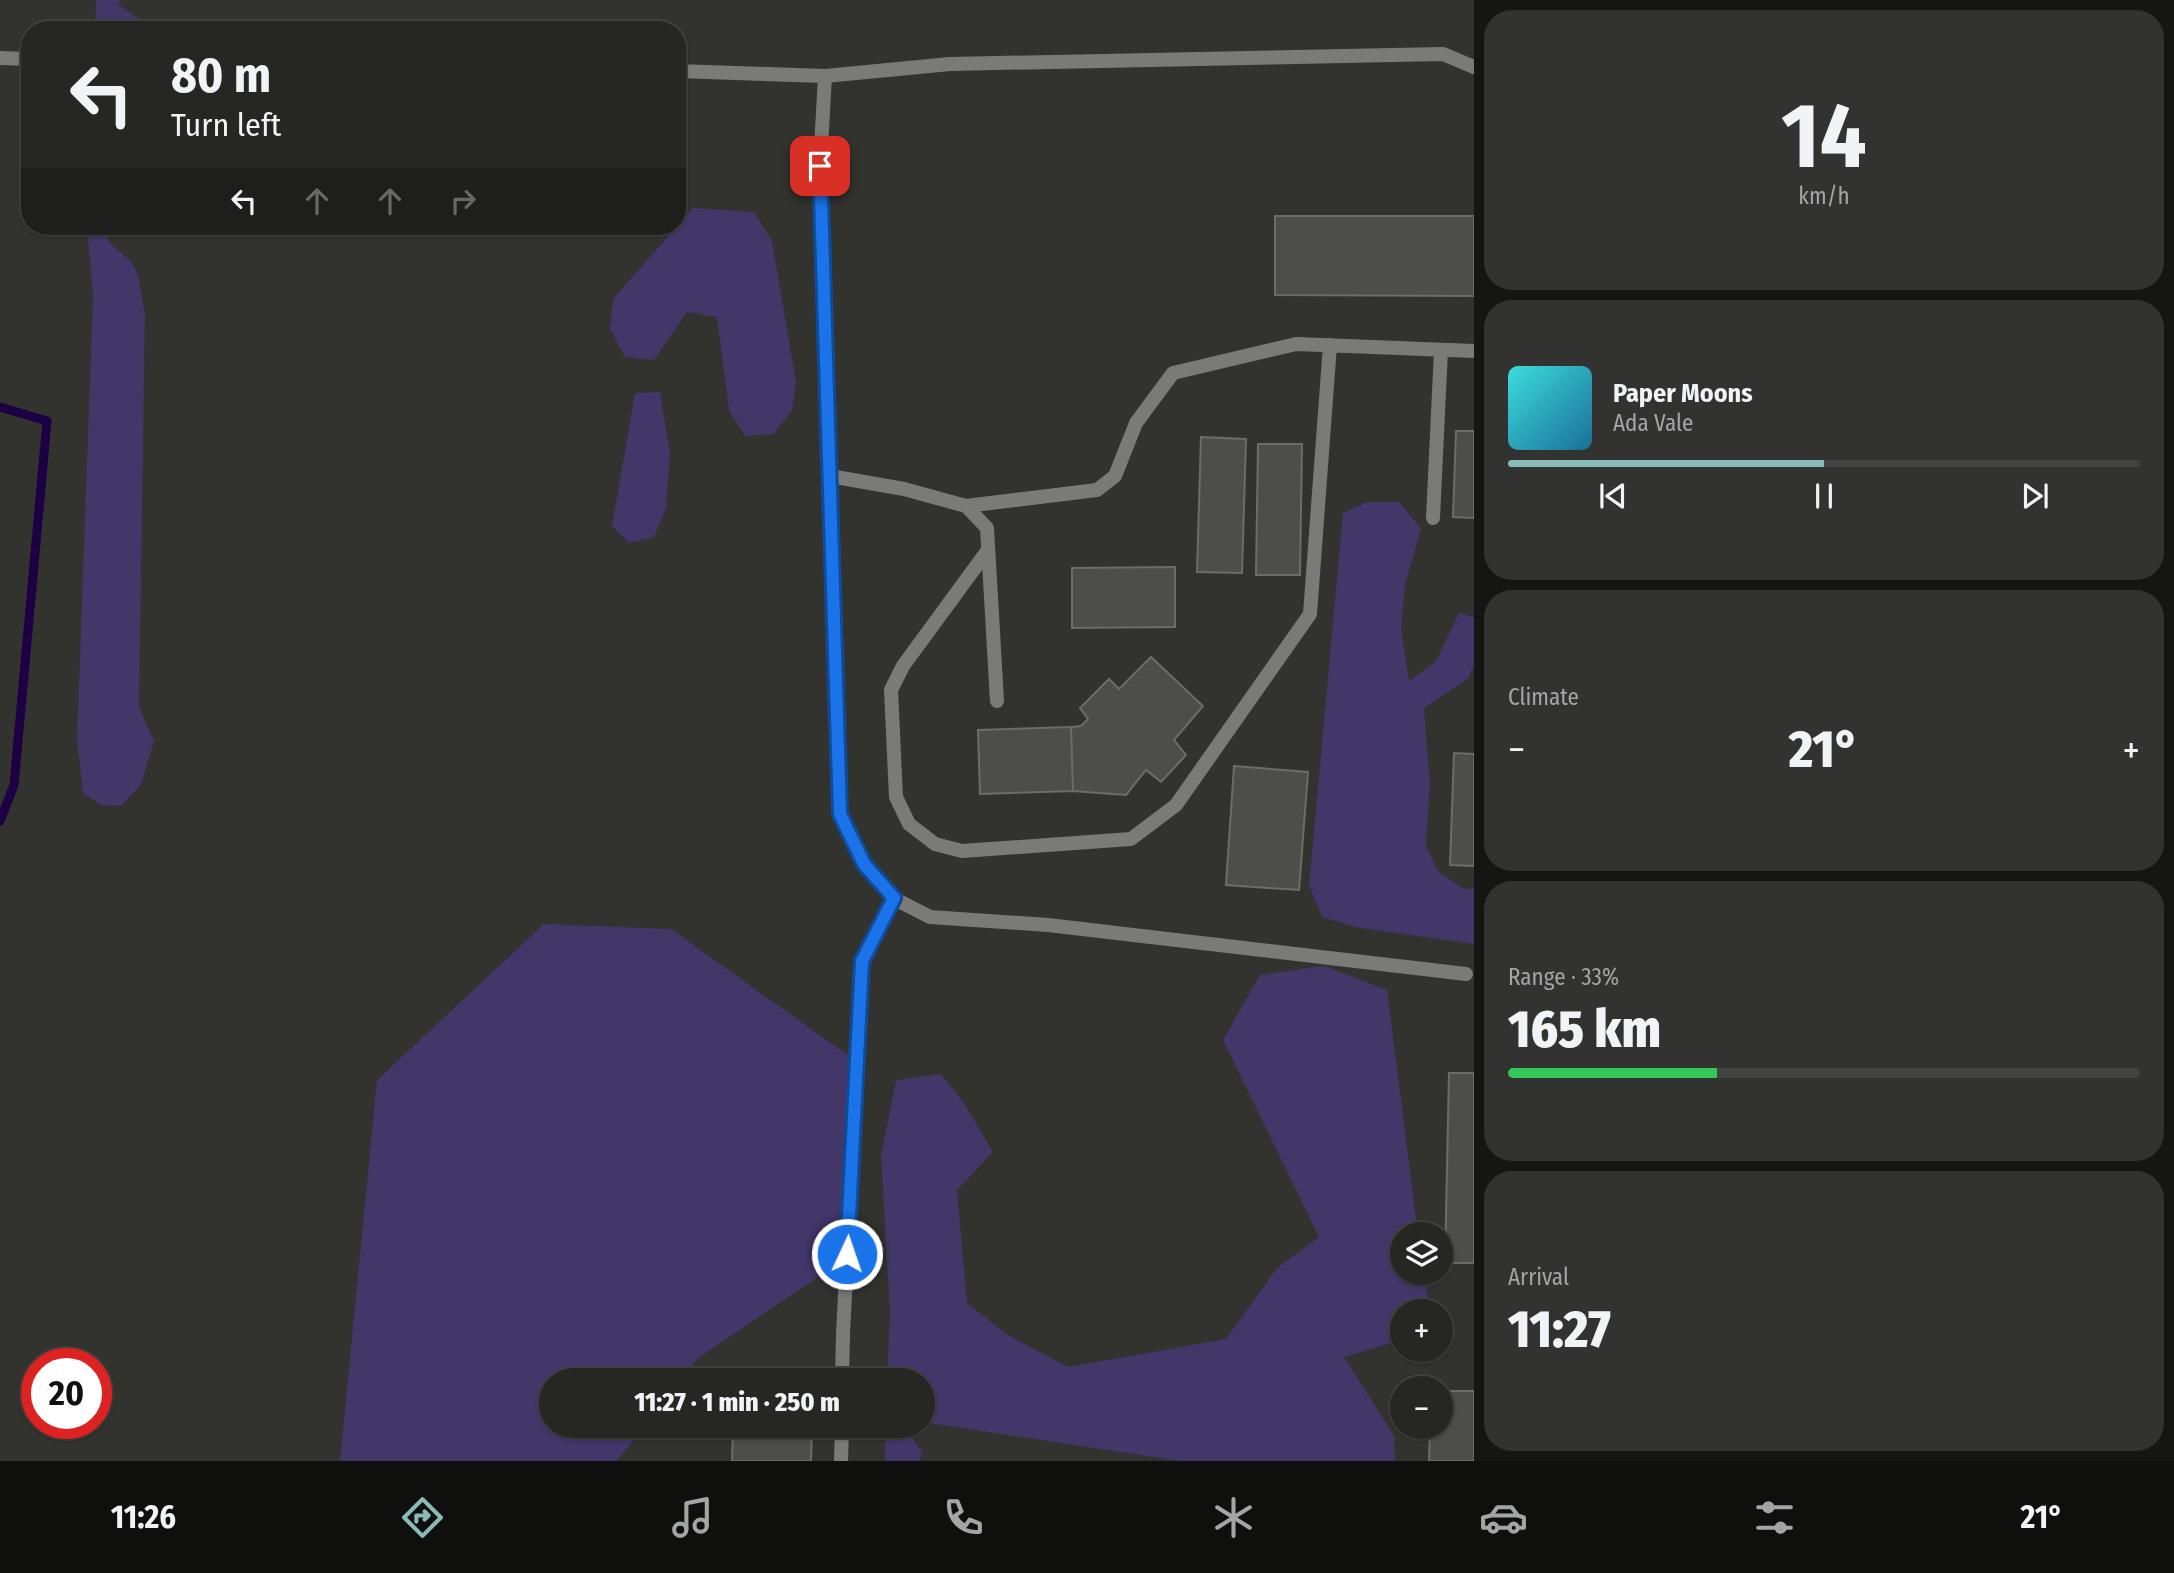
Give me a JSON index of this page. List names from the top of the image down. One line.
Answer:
{"page":{"tile":[["14","km/h"],"Climate",["Range · 33%","165 km"],["Arrival","11:27"]],"turn":["80 m","Turn left"],"song":["Paper Moons","Ada Vale"],"heat":["−","21°","+"],"map_buttons":["+","−"],"limit":"20","trip":"11:27 · 1 min · 250 m","tabs":["11:26","21°"]}}
